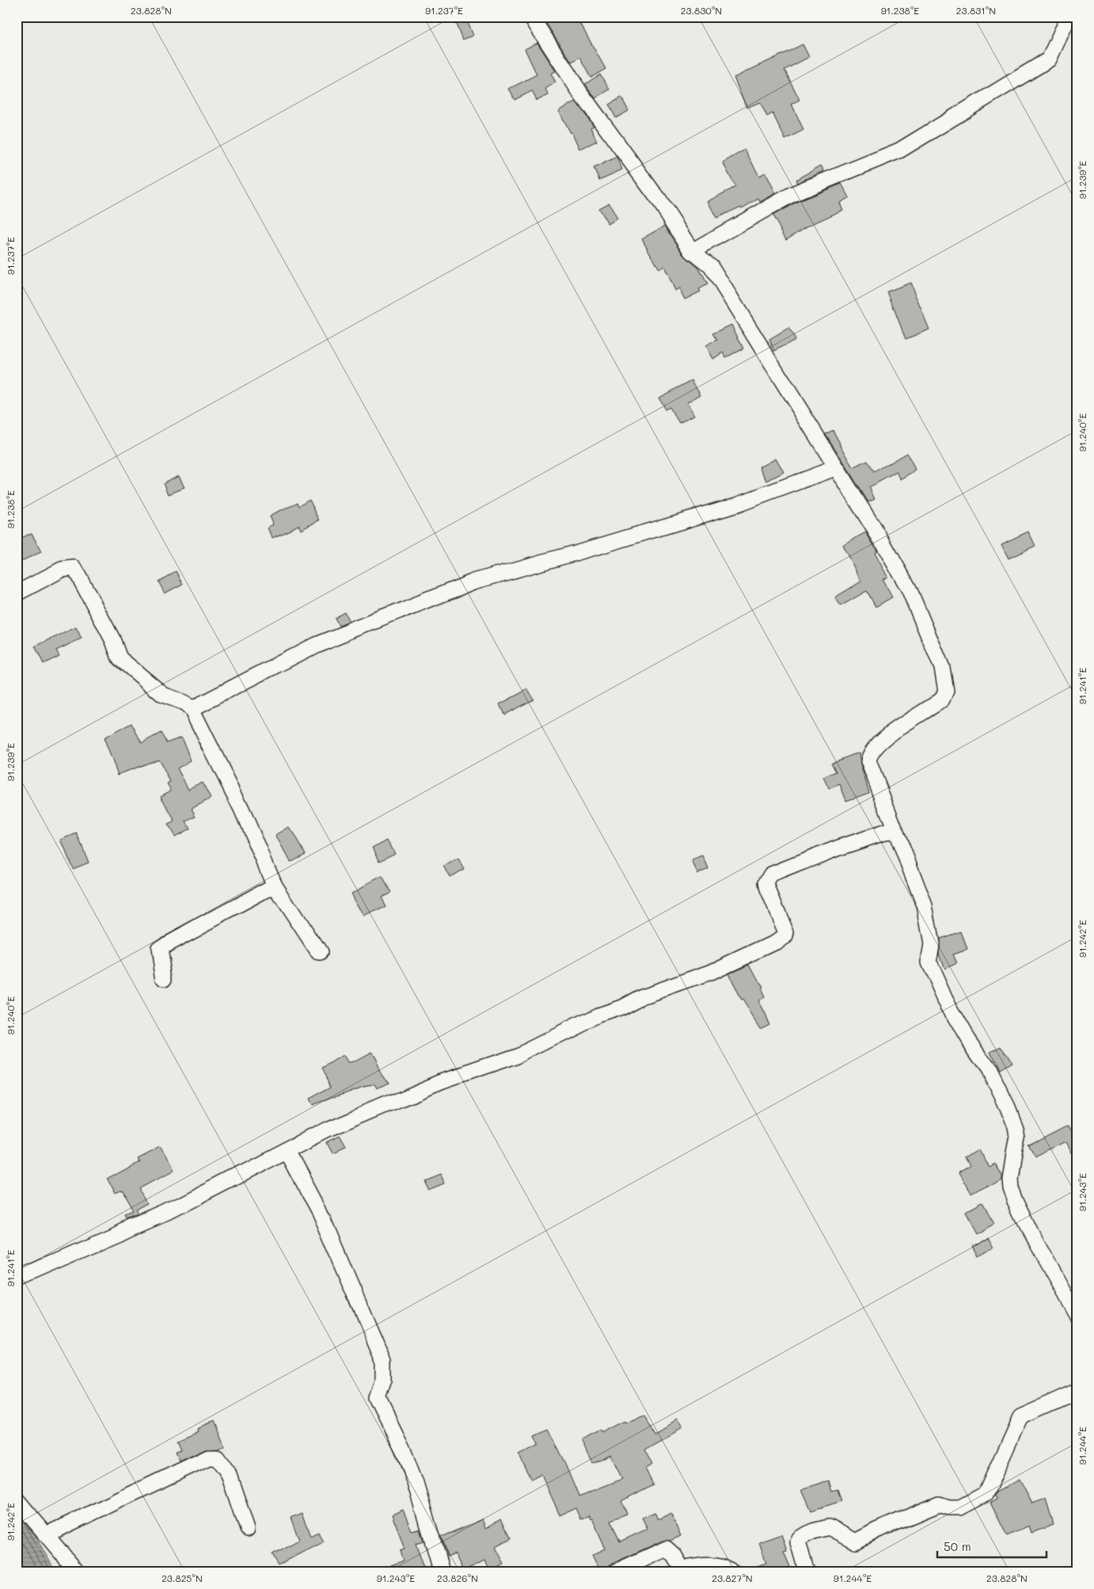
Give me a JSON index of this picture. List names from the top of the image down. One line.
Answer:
{"scale_bar":"50 m","coordinates":["23.828°N","91.237°E","23.830°N","91.238°E","23.831°N","91.239°E","91.240°E","91.241°E","91.242°E","91.243°E","91.244°E","23.825°N","23.826°N","23.827°N"]}
